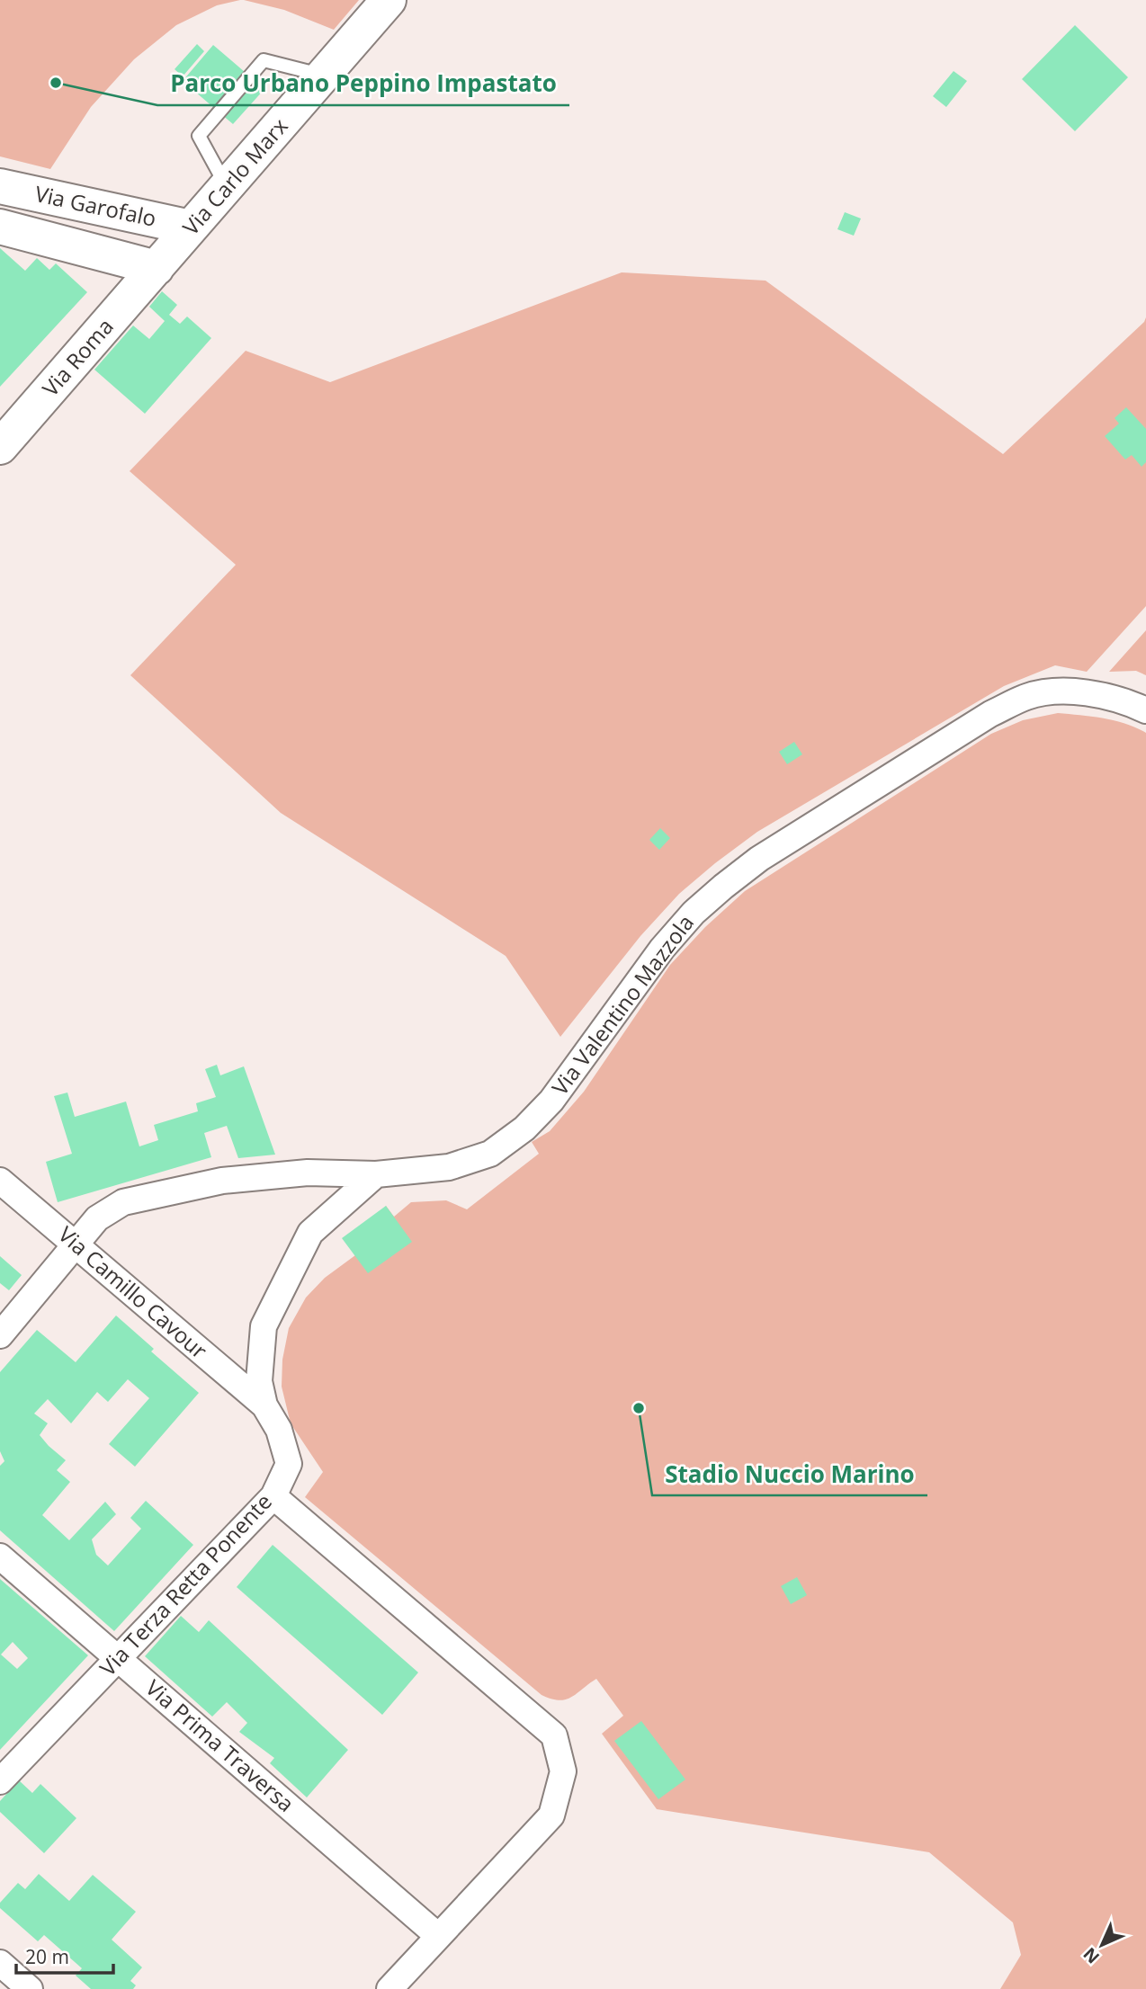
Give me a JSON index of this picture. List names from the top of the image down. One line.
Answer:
{"streets":{"main road":["Via Carlo Marx","Via Garofalo","Via Roma"],"street":["Via Valentino Mazzola","Via Camillo Cavour","Via Terza Retta Ponente","Via Prima Traversa"]},"crossings":[["Via Carlo Marx","Via Garofalo"],["Via Carlo Marx","Via Roma"],["Via Garofalo","Via Roma"],["Via Valentino Mazzola","Via Camillo Cavour"],["Via Valentino Mazzola","Via Terza Retta Ponente"],["Via Camillo Cavour","Via Terza Retta Ponente"],["Via Terza Retta Ponente","Via Prima Traversa"]],"places":["Parco Urbano Peppino Impastato","Stadio Nuccio Marino"],"scale_bar":"20 m","north":"bottom left"}
